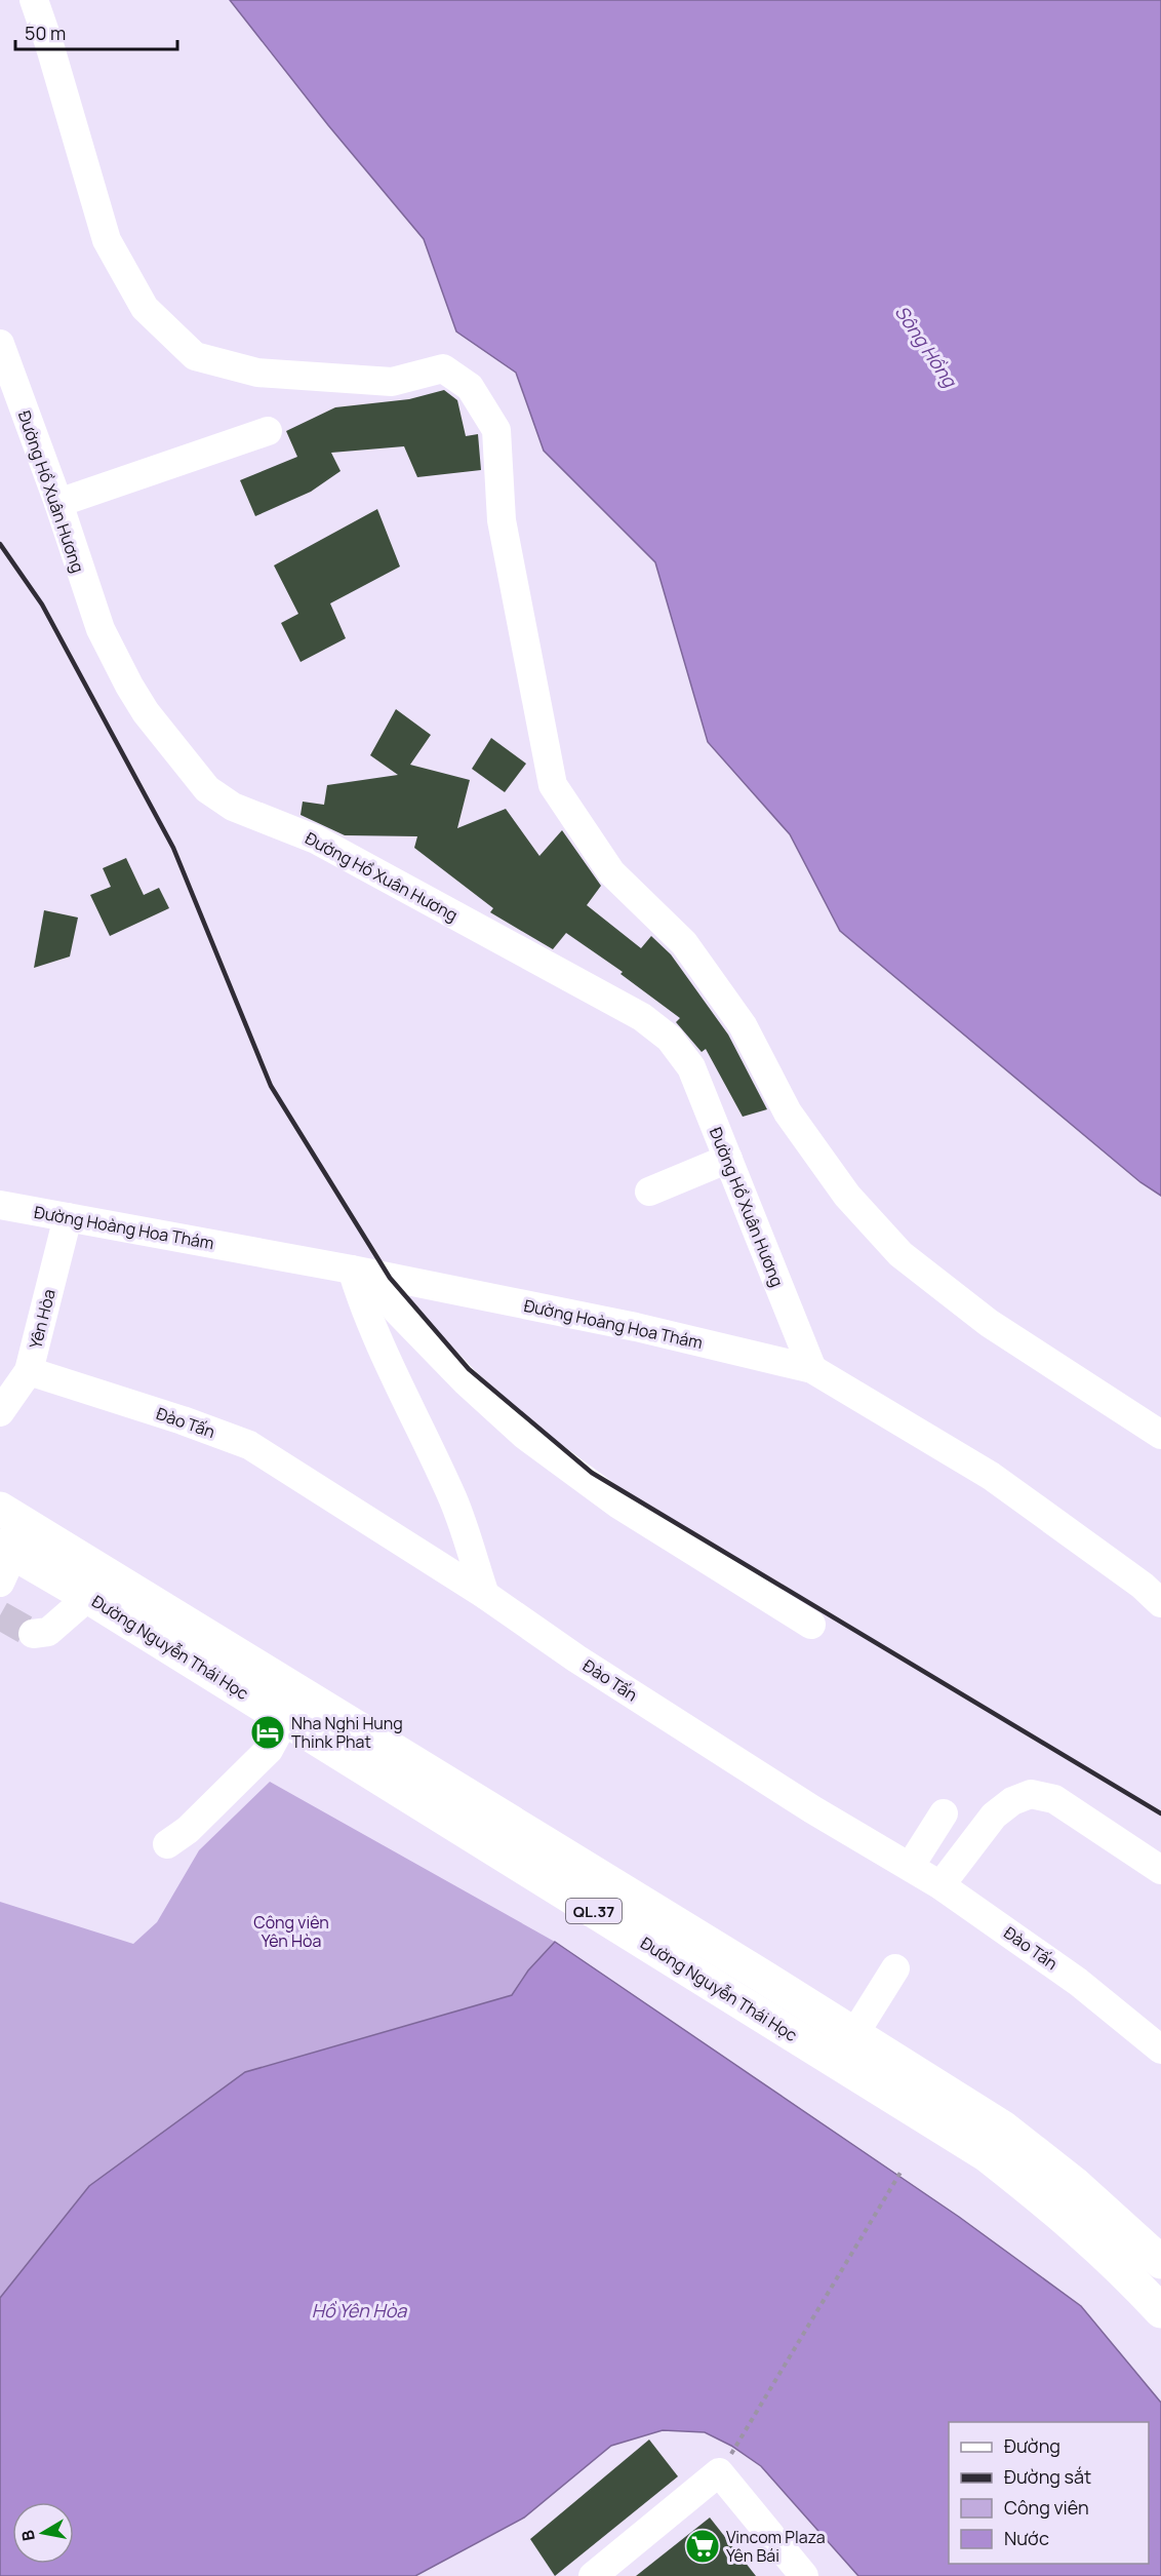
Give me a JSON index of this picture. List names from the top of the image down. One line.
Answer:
{"streets":{"main road":["Đường Nguyễn Thái Học","QL.37"],"street":["Đường Hồ Xuân Hương","Đường Hoàng Hoa Thám","Yên Hòa","Đào Tấn"]},"crossings":[["Đường Hồ Xuân Hương","Đường Hoàng Hoa Thám"],["Đường Hoàng Hoa Thám","Yên Hòa"],["Yên Hòa","Đào Tấn"]],"water":["Sông Hồng","Hồ Yên Hòa"],"parks":["Công viên Yên Hòa"],"places":{"hotel":["Nha Nghi Hung Think Phat"],"supermarket":["Vincom Plaza Yên Bái"]},"legend":["Đường","Đường sắt","Công viên","Nước"],"scale_bar":"50 m","north":"left"}
